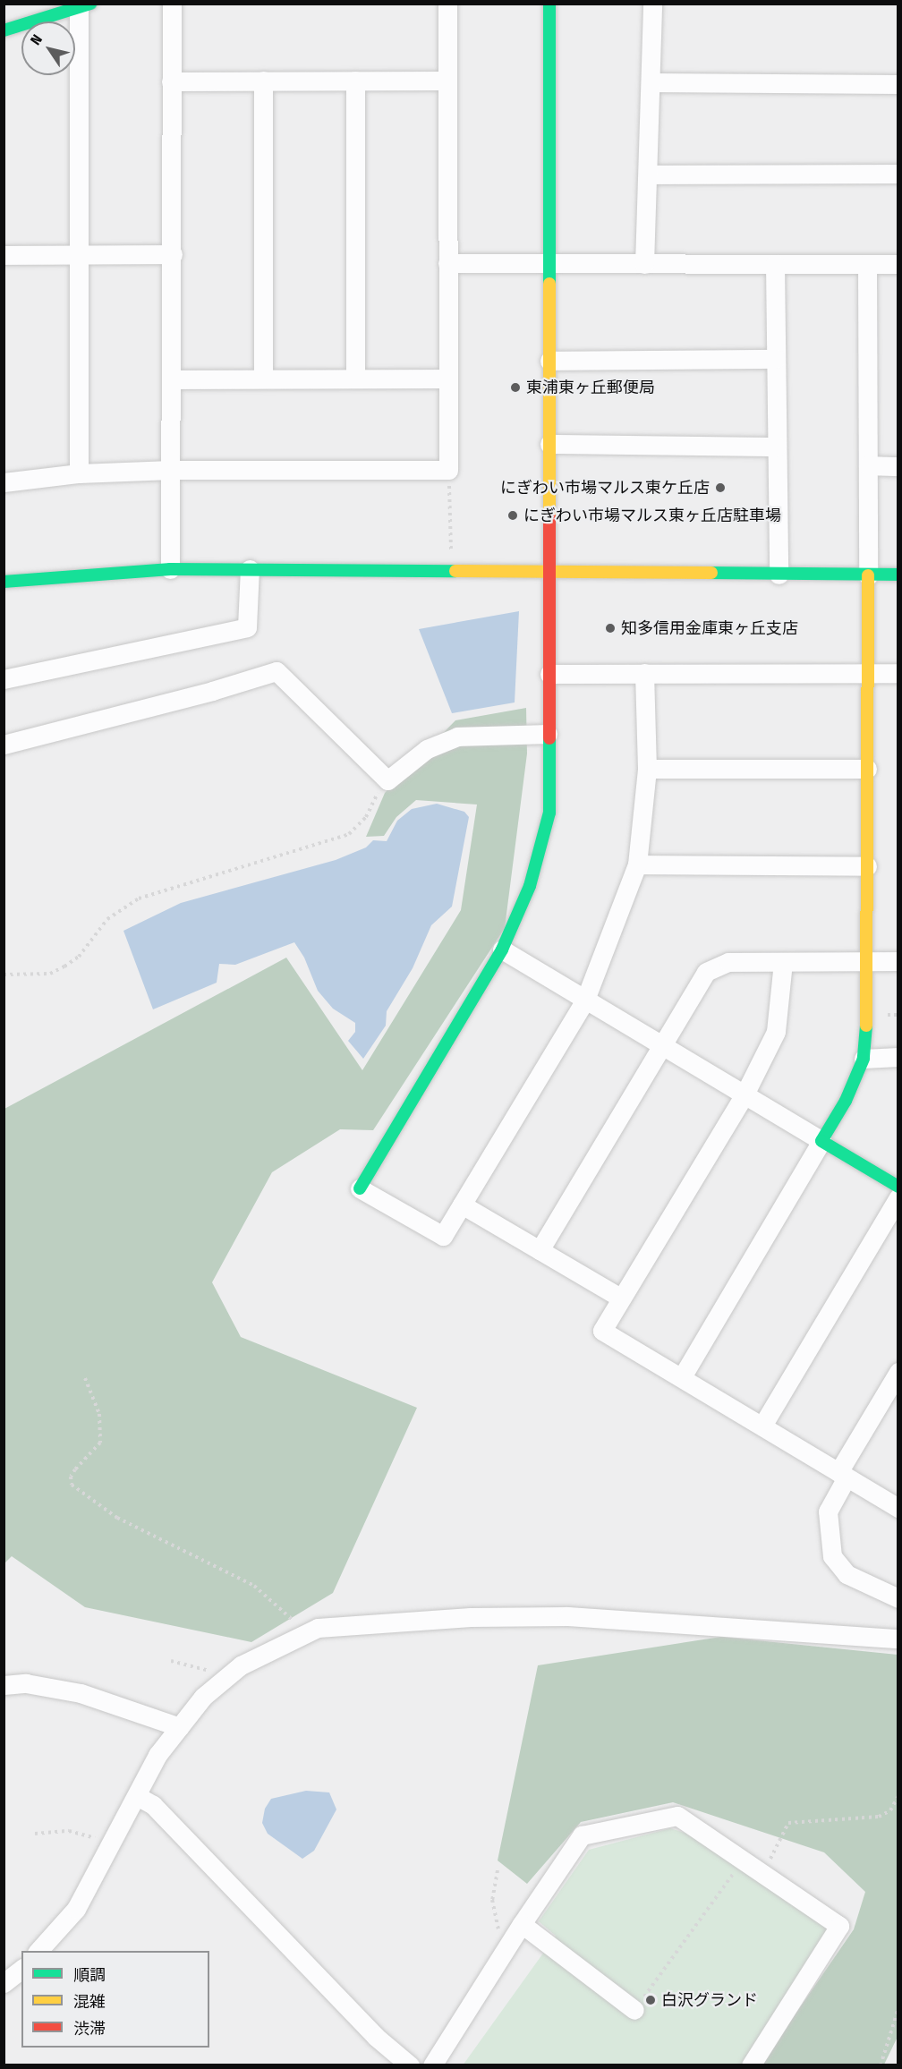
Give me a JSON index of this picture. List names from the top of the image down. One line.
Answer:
{"places":["東浦東ヶ丘郵便局","にぎわい市場マルス東ケ丘店","にぎわい市場マルス東ヶ丘店駐車場","知多信用金庫東ヶ丘支店","白沢グランド"],"legend":["順調","混雑","渋滞"],"north":"top left"}
